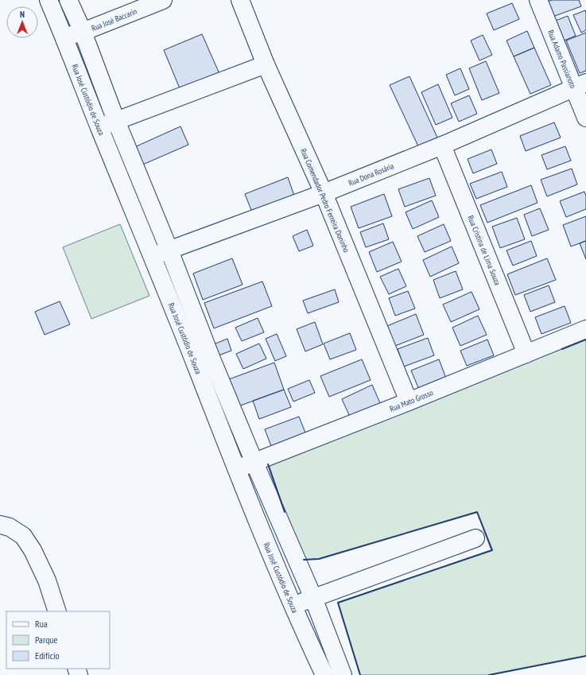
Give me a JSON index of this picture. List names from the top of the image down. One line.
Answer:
{"streets":{"street":["Rua José Baccarin","Rua Adamo Passianoto","Rua José Custódio de Souza","Rua Dona Rosária","Rua Comendador Pedro Ferreira Doninho","Rua Cristina de Lima Souza","Rua Mato Grosso"]},"crossings":[["Rua José Baccarin","Rua José Custódio de Souza"],["Rua Adamo Passianoto","Rua Dona Rosária"],["Rua José Custódio de Souza","Rua Dona Rosária"],["Rua José Custódio de Souza","Rua Mato Grosso"],["Rua Dona Rosária","Rua Comendador Pedro Ferreira Doninho"],["Rua Dona Rosária","Rua Cristina de Lima Souza"],["Rua Comendador Pedro Ferreira Doninho","Rua Mato Grosso"],["Rua Cristina de Lima Souza","Rua Mato Grosso"]],"legend":["Rua","Parque","Edifício"],"north":"top"}
